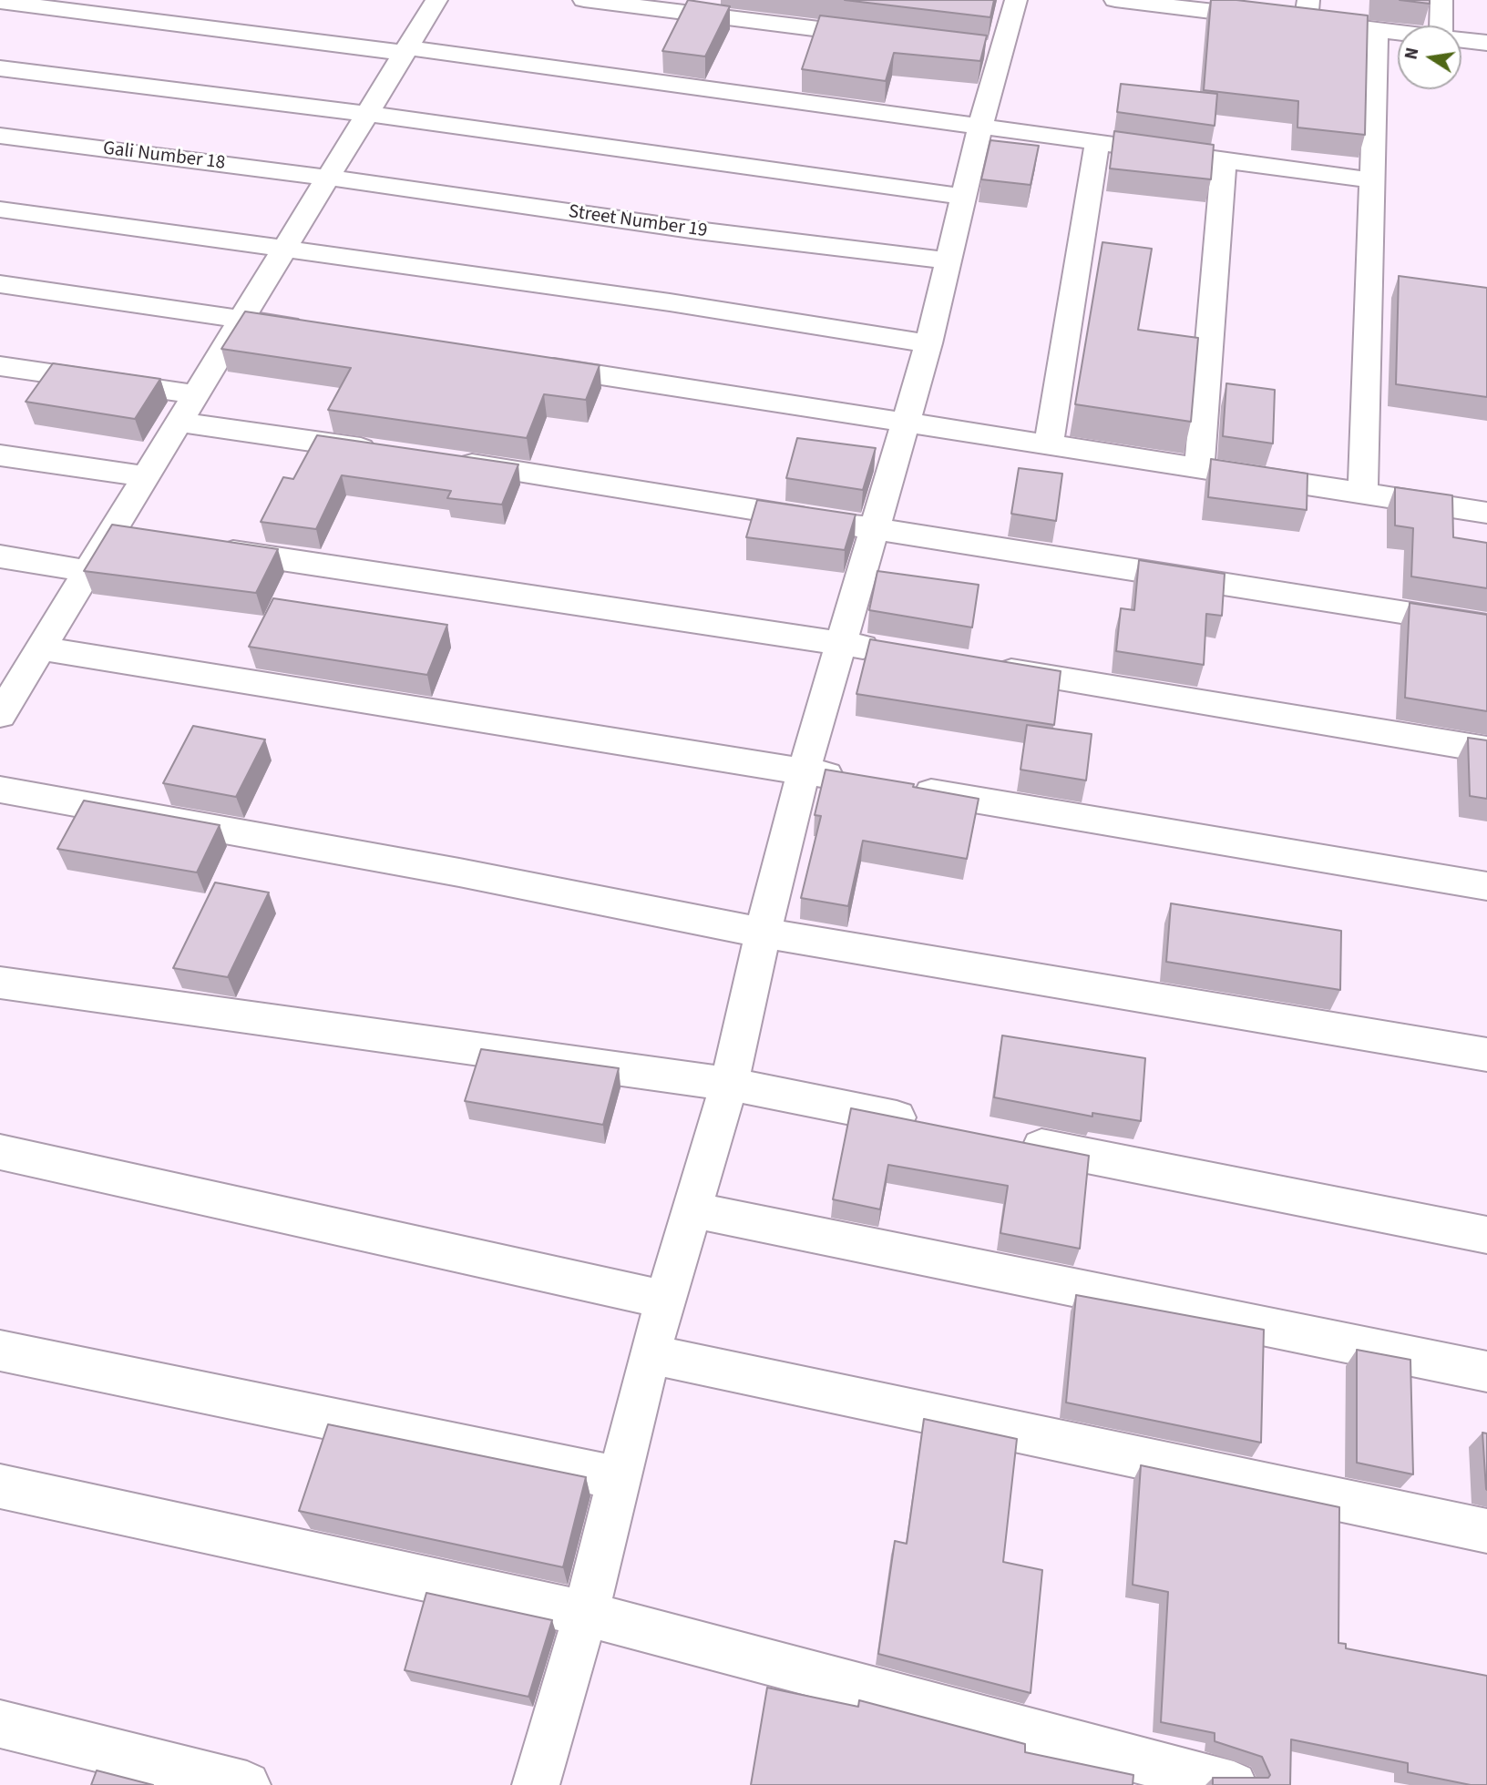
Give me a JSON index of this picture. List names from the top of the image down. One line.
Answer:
{"streets":{"street":["Gali Number 18","Street Number 19"]},"crossings":[["Gali Number 18","Street Number 19"]],"north":"left"}
